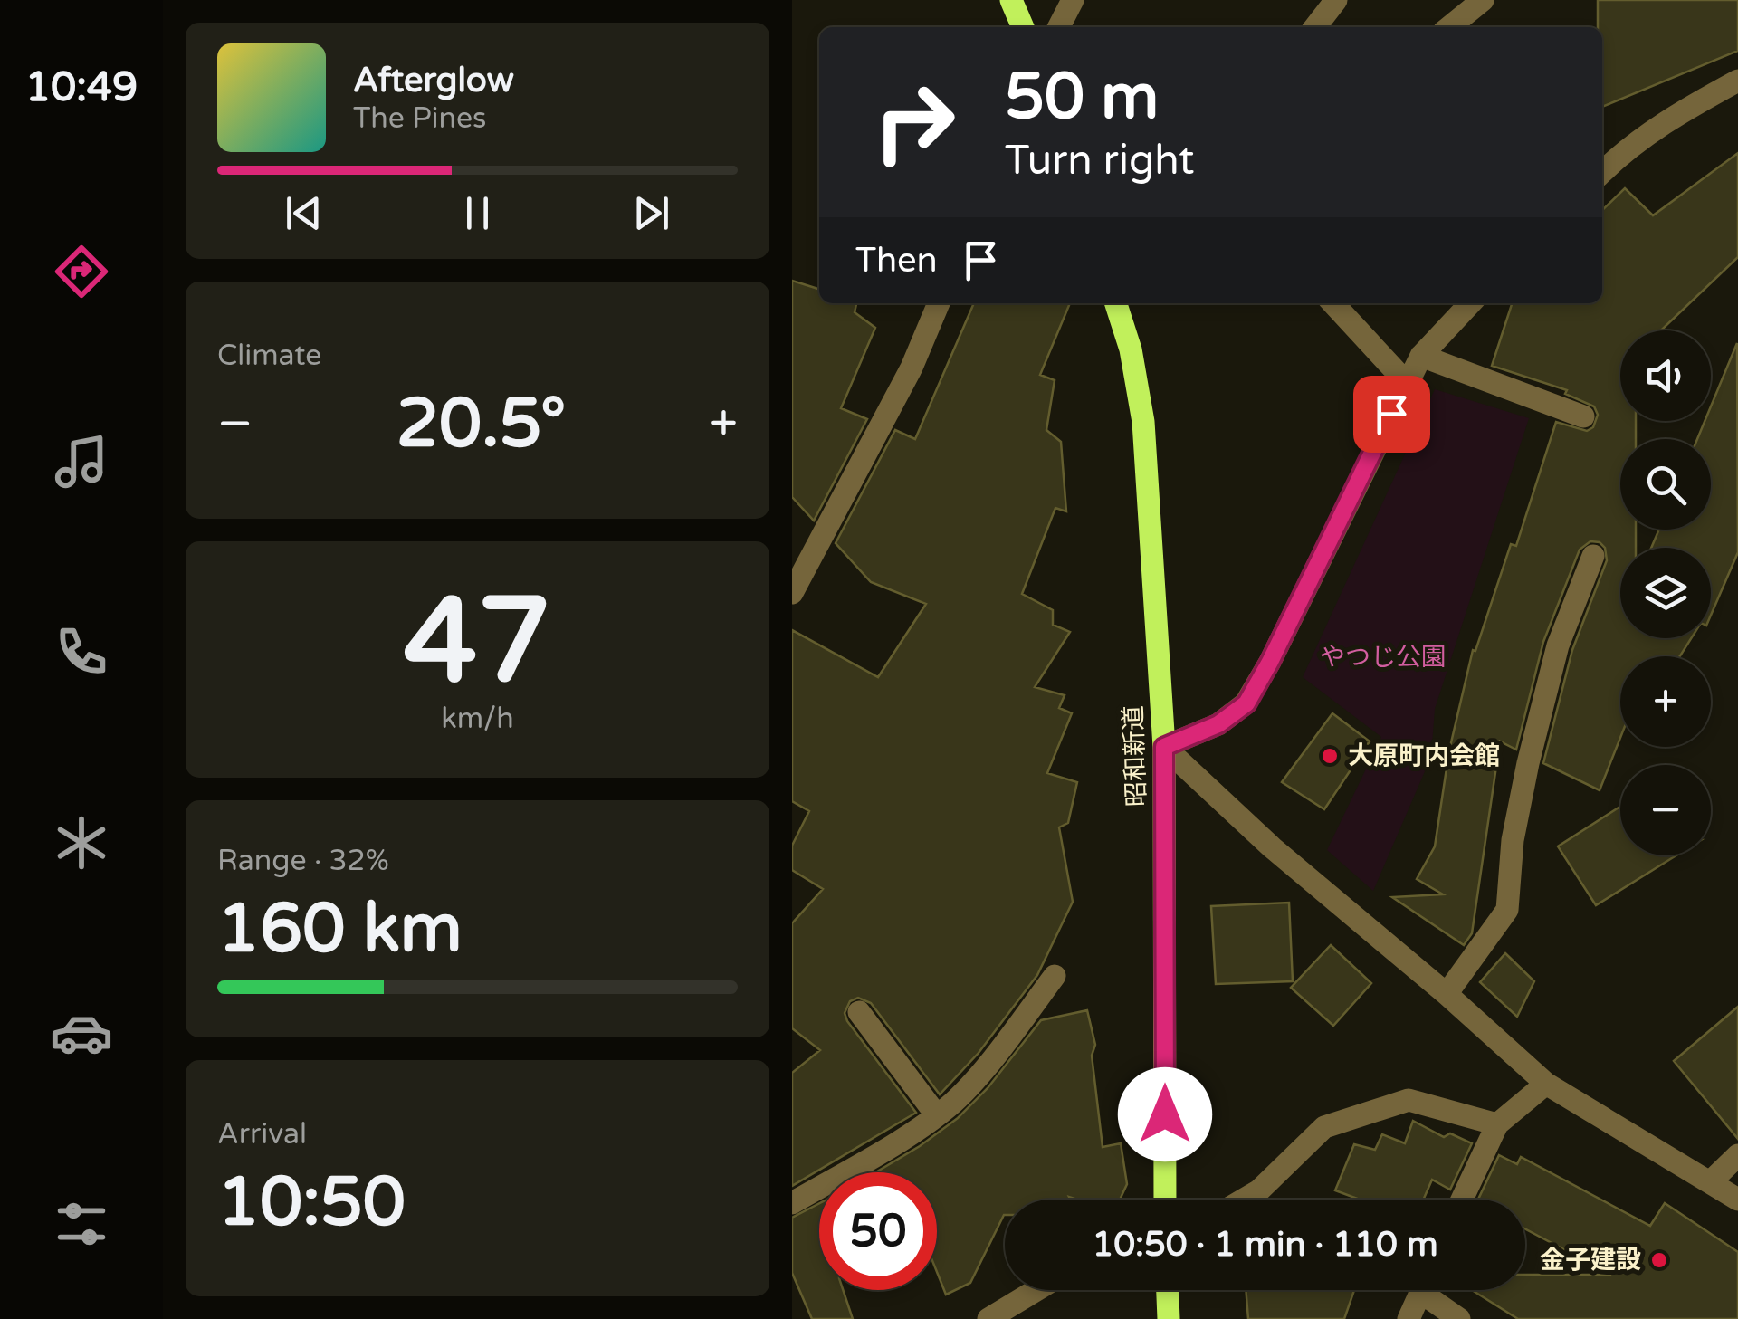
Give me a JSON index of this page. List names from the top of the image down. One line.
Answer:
{"streets":{"main road":["昭和新道"]},"parks":["やつじ公園"],"places":["大原町内会館","金子建設"],"page":{"tabs":"10:49","turn":["50 m","Turn right"],"song":["Afterglow","The Pines"],"then":"Then","tile":["Climate",["47","km/h"],["Range · 32%","160 km"],["Arrival","10:50"]],"map_buttons":["+","−"],"heat":["−","20.5°","+"],"limit":"50","trip":"10:50 · 1 min · 110 m"}}
